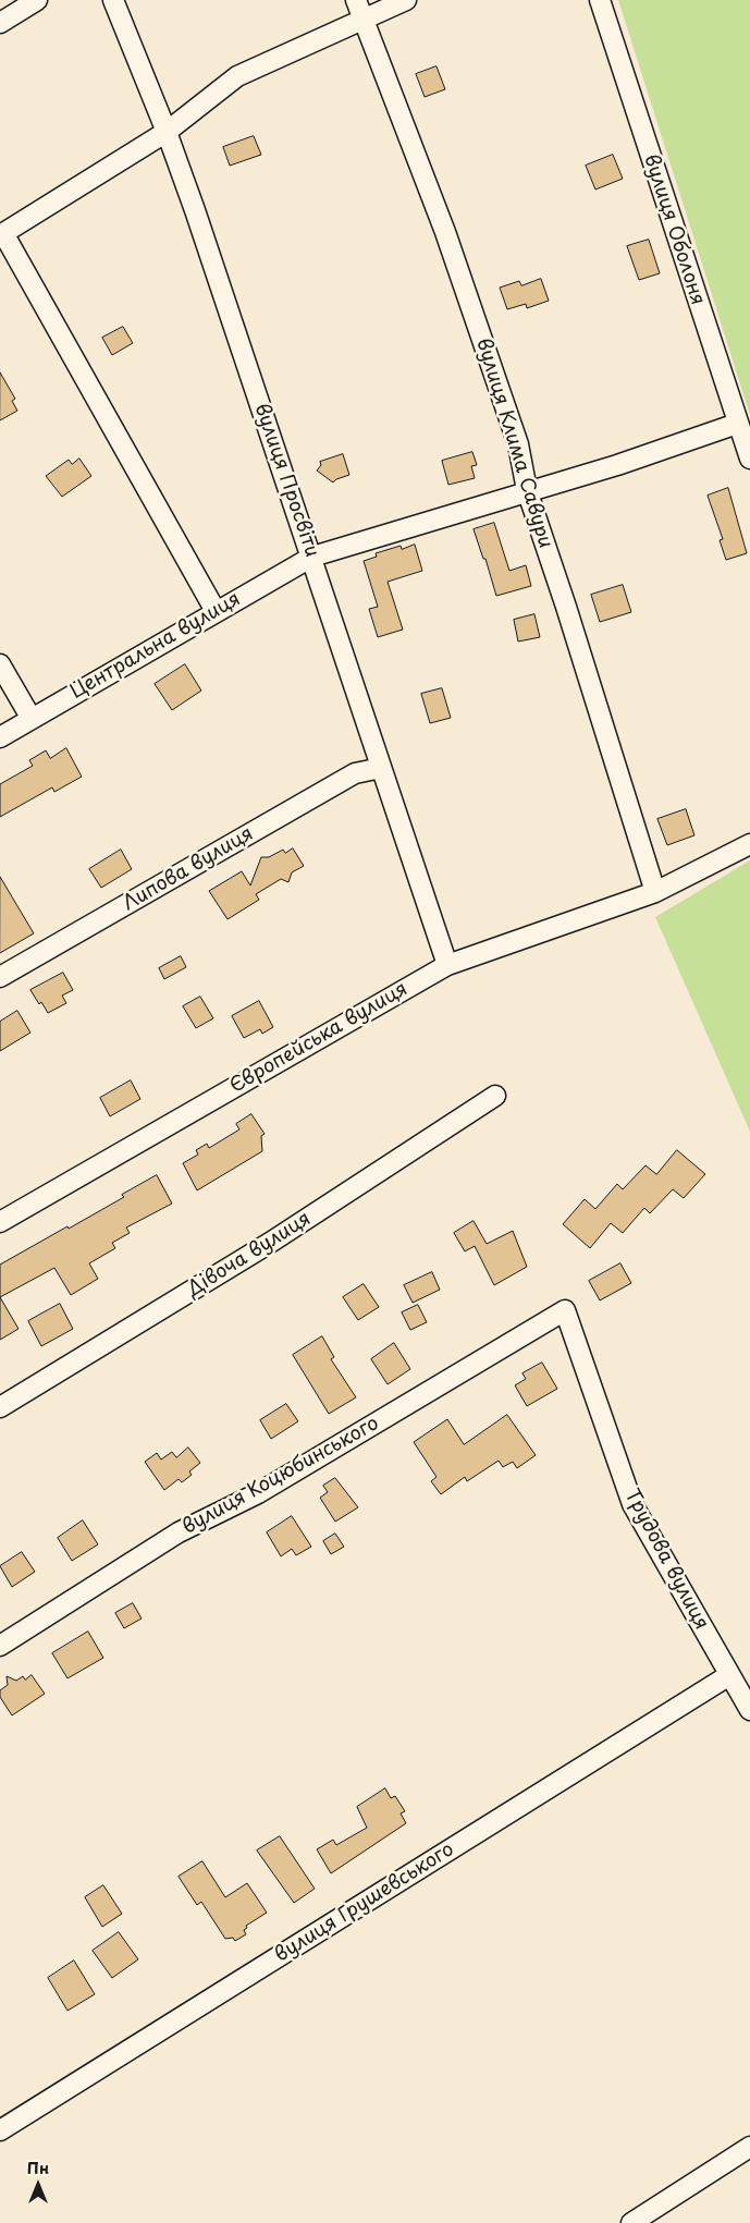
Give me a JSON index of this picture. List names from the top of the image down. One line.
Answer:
{"streets":{"street":["вулиця Оболоня","вулиця Клима Савури","вулиця Просвіти","Центральна вулиця","Липова вулиця","Європейська вулиця","Дівоча вулиця","вулиця Коцюбинського","Трудова вулиця","вулиця Грушевського"]},"crossings":[["вулиця Оболоня","Центральна вулиця"],["вулиця Клима Савури","Центральна вулиця"],["вулиця Клима Савури","Європейська вулиця"],["вулиця Просвіти","Центральна вулиця"],["вулиця Просвіти","Липова вулиця"],["вулиця Просвіти","Європейська вулиця"],["вулиця Коцюбинського","Трудова вулиця"],["Трудова вулиця","вулиця Грушевського"]],"north":"top"}
